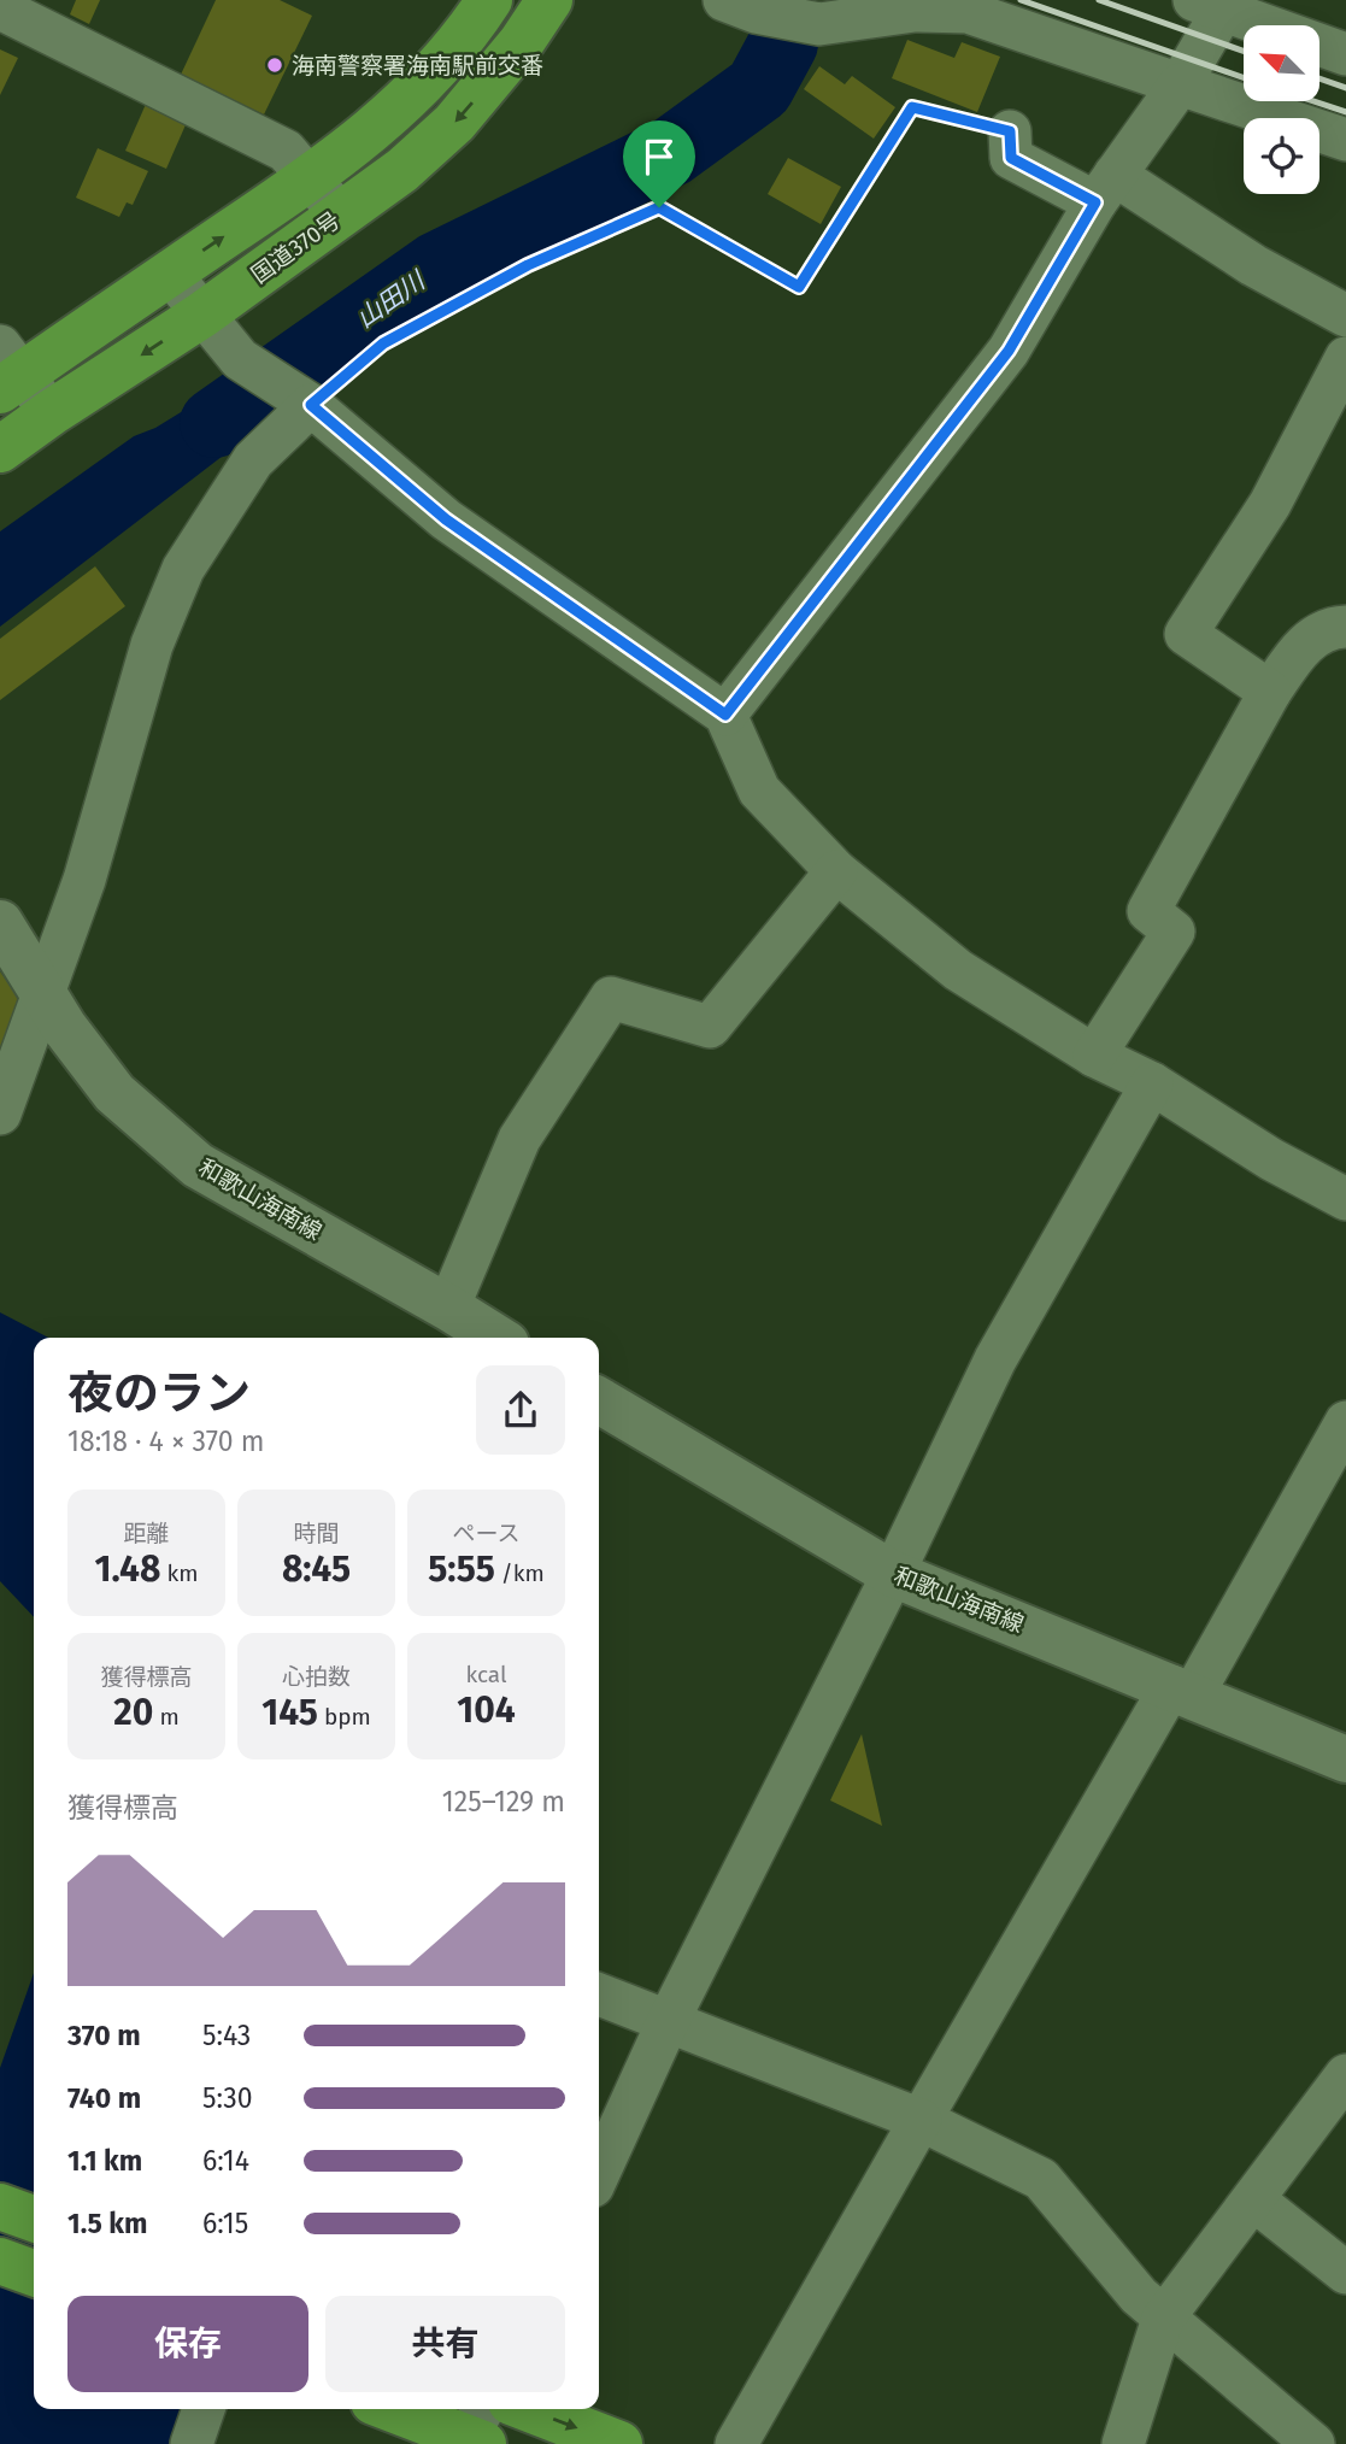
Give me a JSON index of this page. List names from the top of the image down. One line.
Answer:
{"streets":{"highway":["国道370号"],"main road":["和歌山海南線"]},"water":["山田川"],"places":["海南警察署海南駅前交番"],"north":"top left","page":{"heading":["夜のラン","18:18 · 4 × 370 m"],"stats":[["距離","1.48 km"],["時間","8:45"],["ペース","5:55 /km"],["獲得標高","20 m"],["心拍数","145 bpm"],["kcal","104"]],"chart":["獲得標高","125–129 m"],"list":[{"name":"370 m","note":"5:43"},{"name":"740 m","note":"5:30"},{"name":"1.1 km","note":"6:14"},{"name":"1.5 km","note":"6:15"}],"buttons":["保存","共有"]}}
